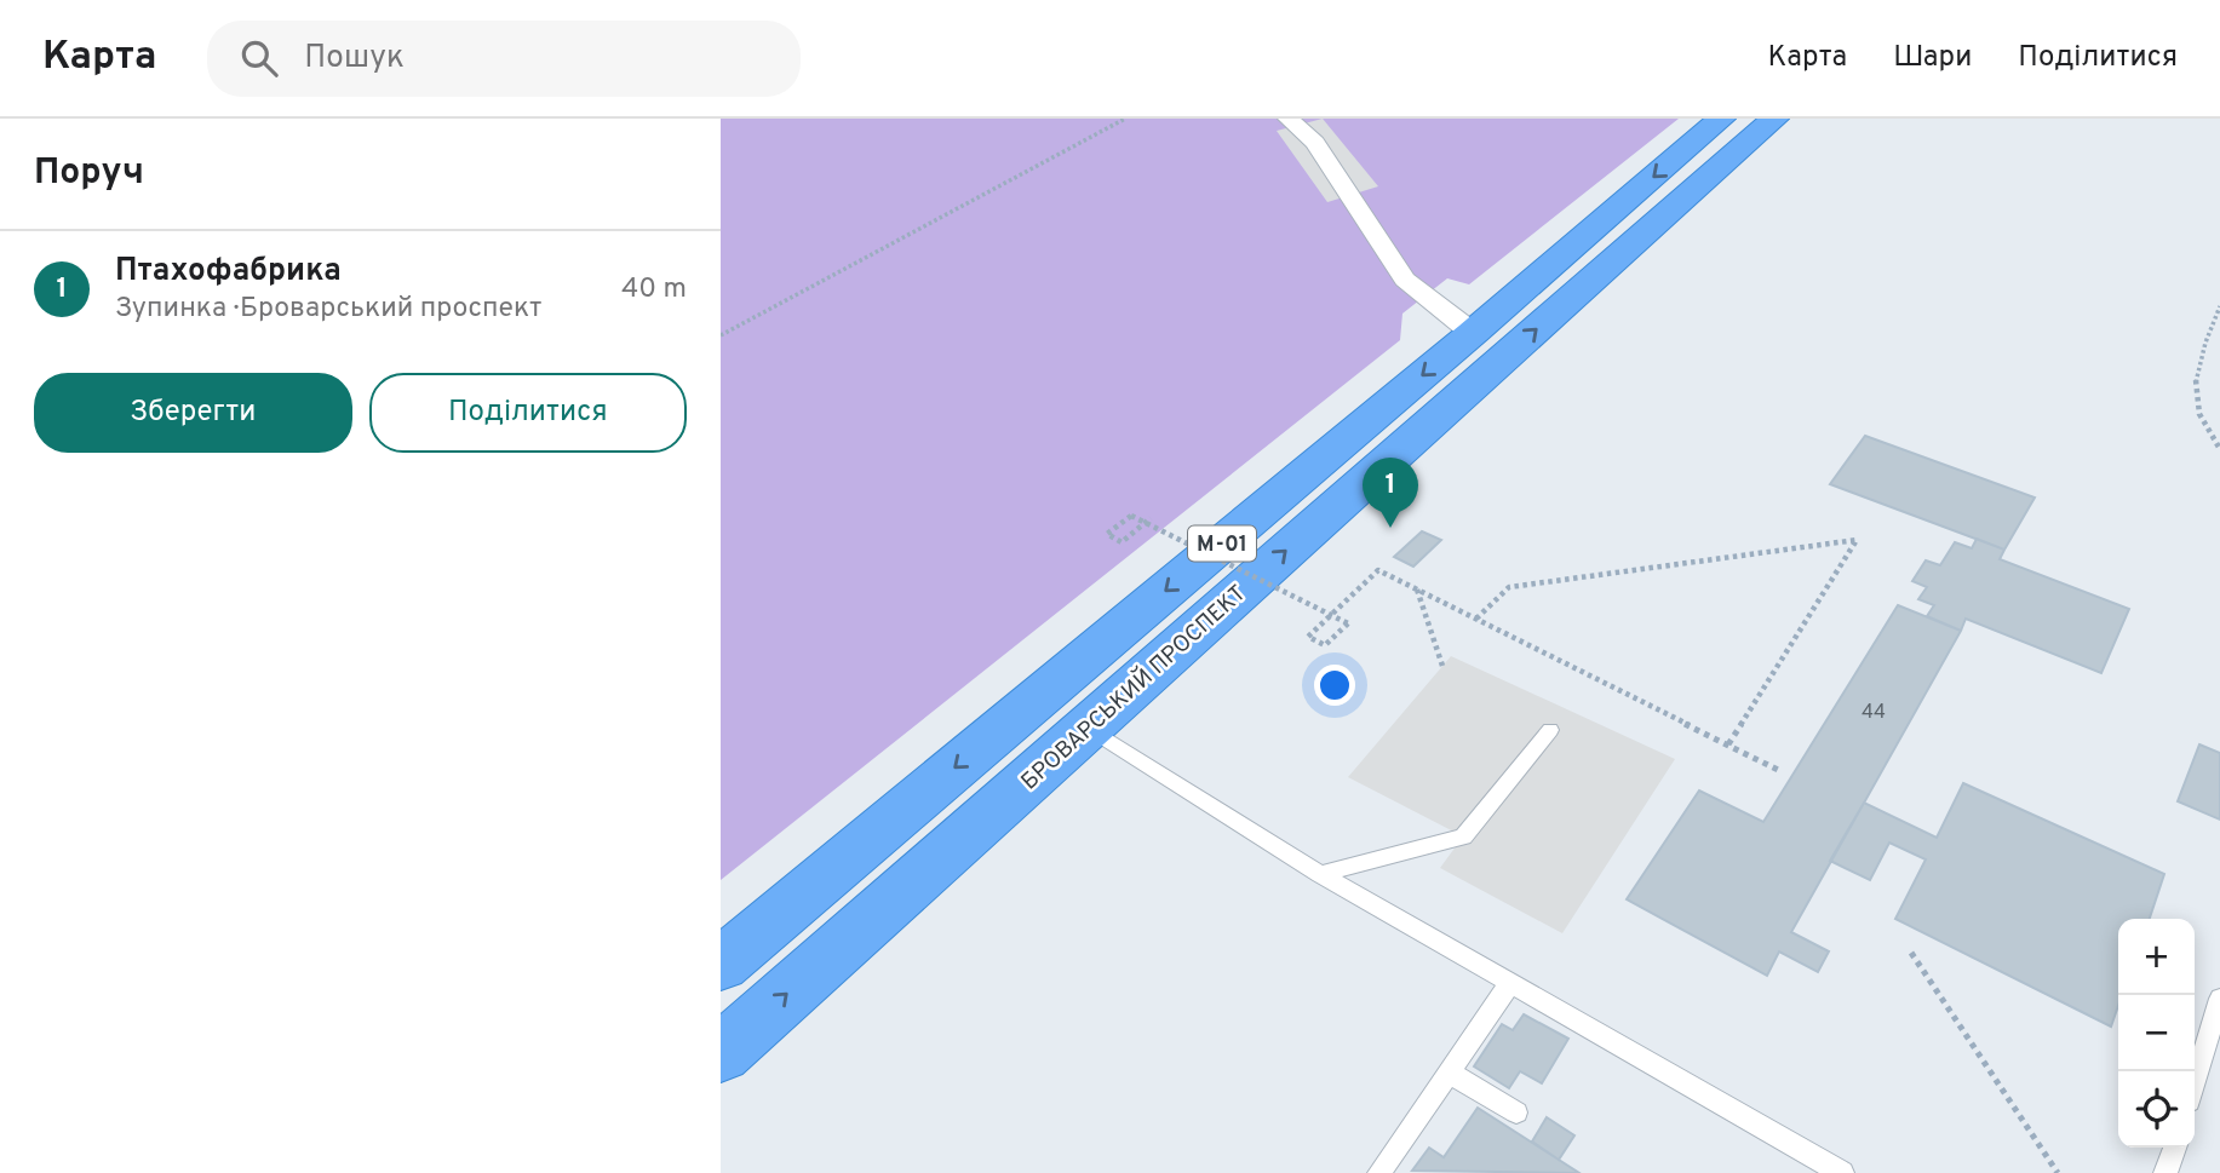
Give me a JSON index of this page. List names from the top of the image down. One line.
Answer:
{"streets":{"highway":["М-01","БРОВАРСЬКИЙ ПРОСПЕКТ"]},"house_numbers":["44"],"page":{"header":"Карта","search":"Пошук","nav":["Карта","Шари","Поділитися"],"heading":"Поруч","list":[{"mark":"1","name":"Птахофабрика","note":"Зупинка · Броварський проспект","value":"40 m"}],"buttons":["Зберегти","Поділитися"],"pins":"1","map_buttons":["+","−"]}}
